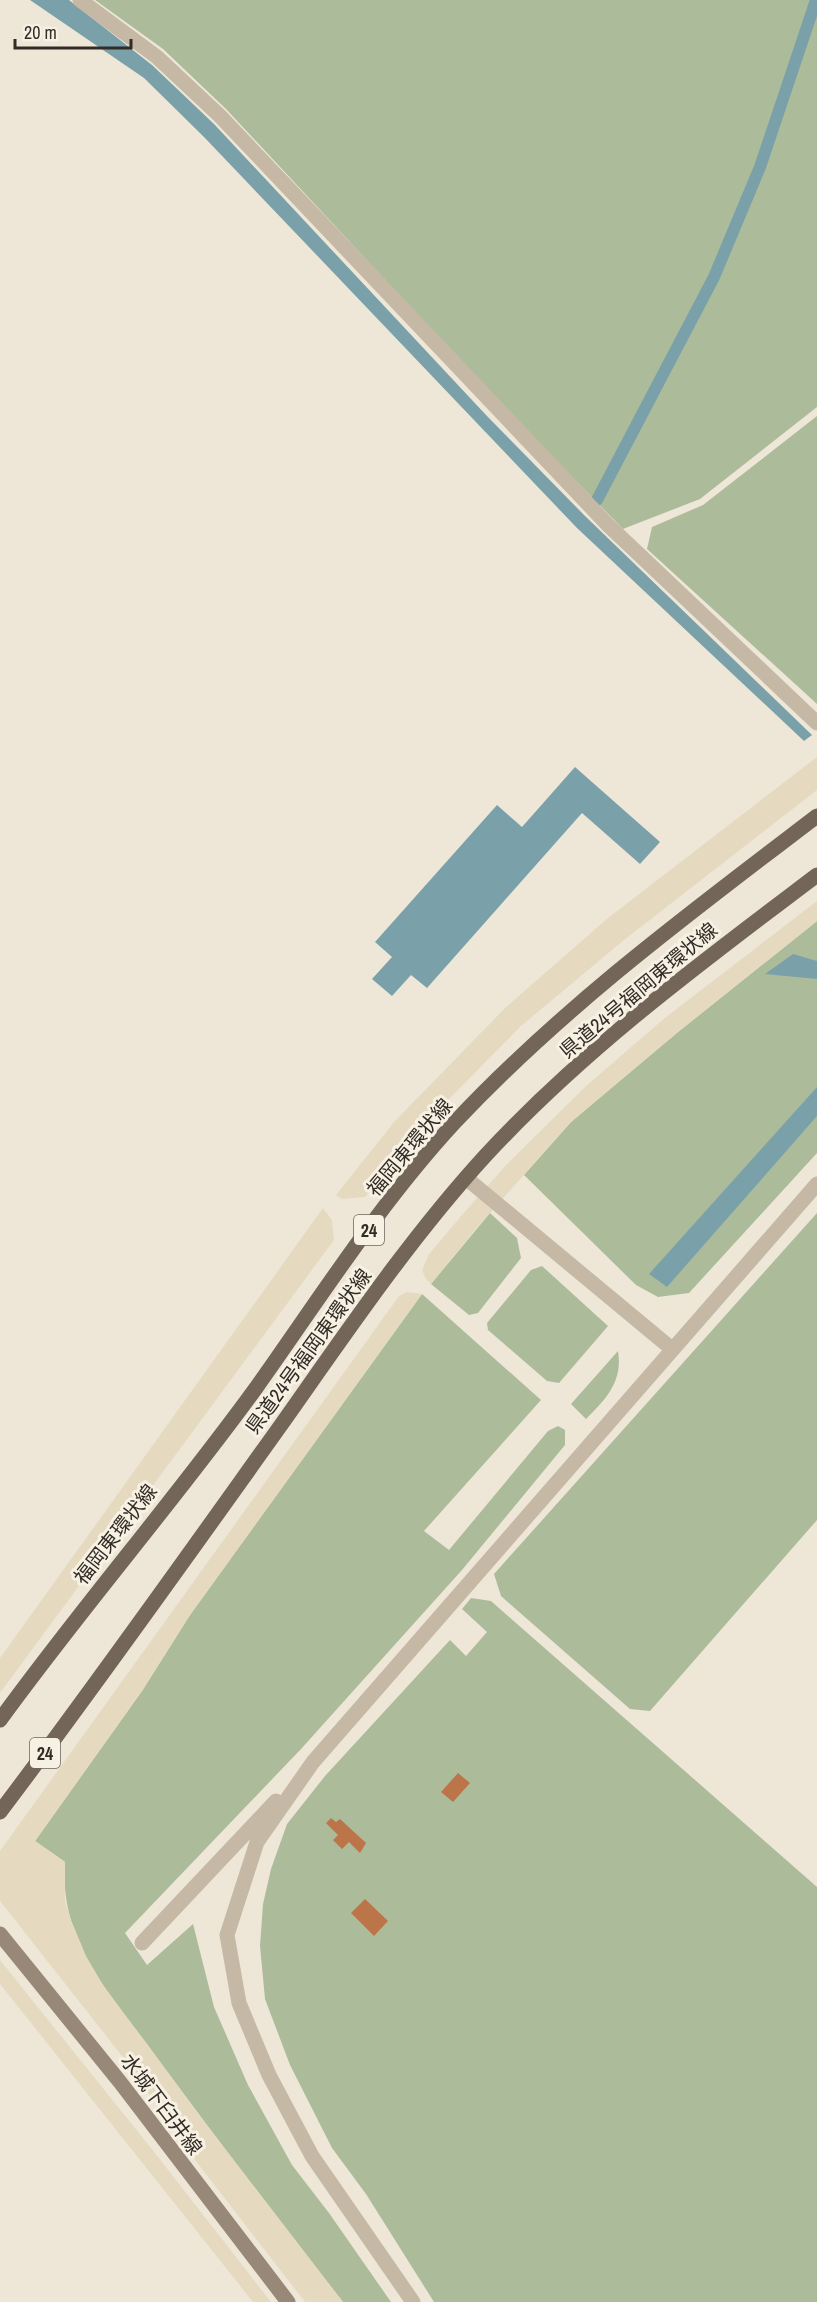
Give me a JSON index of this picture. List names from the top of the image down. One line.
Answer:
{"streets":{"main road":["県道24号福岡東環状線","福岡東環状線","24","水城下臼井線"]},"scale_bar":"20 m"}
